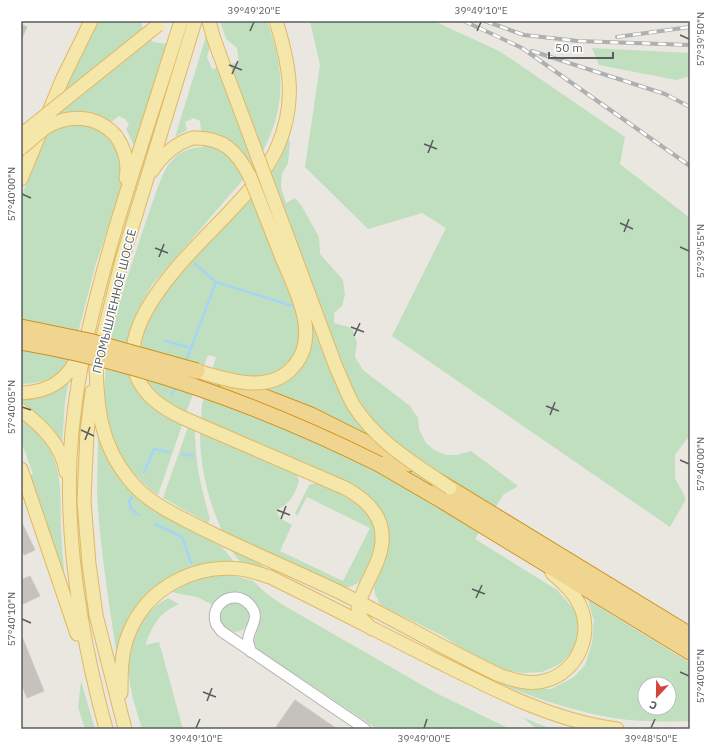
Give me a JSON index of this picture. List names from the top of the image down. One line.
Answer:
{"streets":{"main road":["ПРОМЫШЛЕННОЕ ШОССЕ"]},"scale_bar":"50 m","north":"bottom","coordinates":["39°49'20\"E","39°49'10\"E","57°39'50\"N","57°40'00\"N","57°39'55\"N","57°40'05\"N","57°40'10\"N","39°49'00\"E","39°48'50\"E"]}
